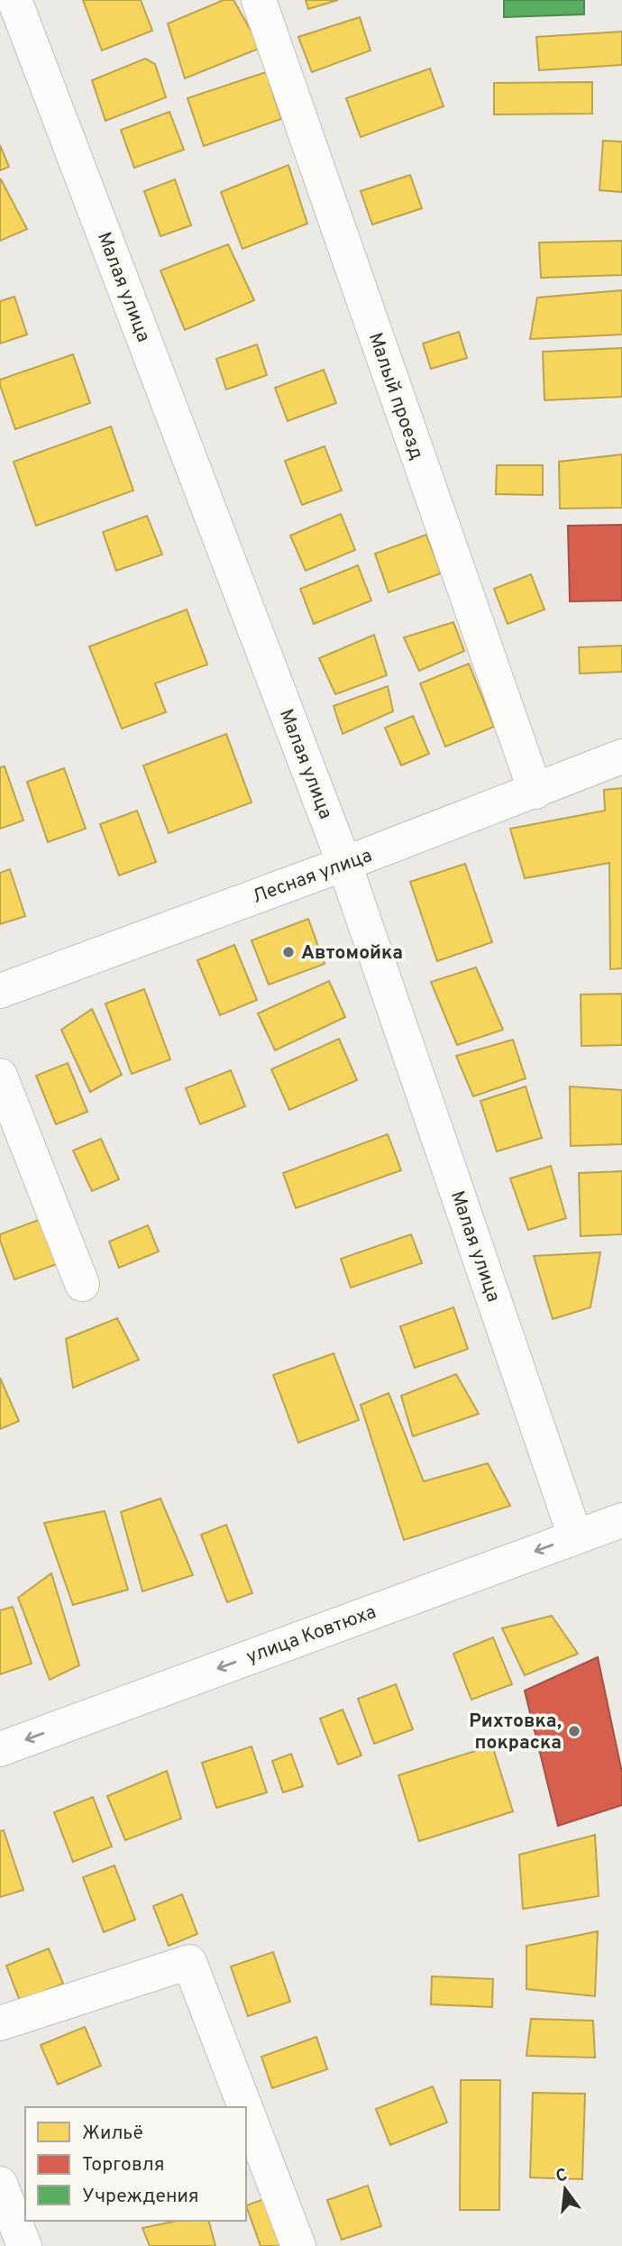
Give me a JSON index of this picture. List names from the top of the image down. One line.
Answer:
{"streets":{"street":["Малая улица","Малый проезд","Лесная улица","улица Ковтюха"]},"crossings":[["Малая улица","Лесная улица"],["Малая улица","улица Ковтюха"],["Малый проезд","Лесная улица"]],"one_way":["улица Ковтюха"],"places":["Автомойка","Рихтовка, покраска"],"legend":["Жильё","Торговля","Учреждения"],"north":"top"}
